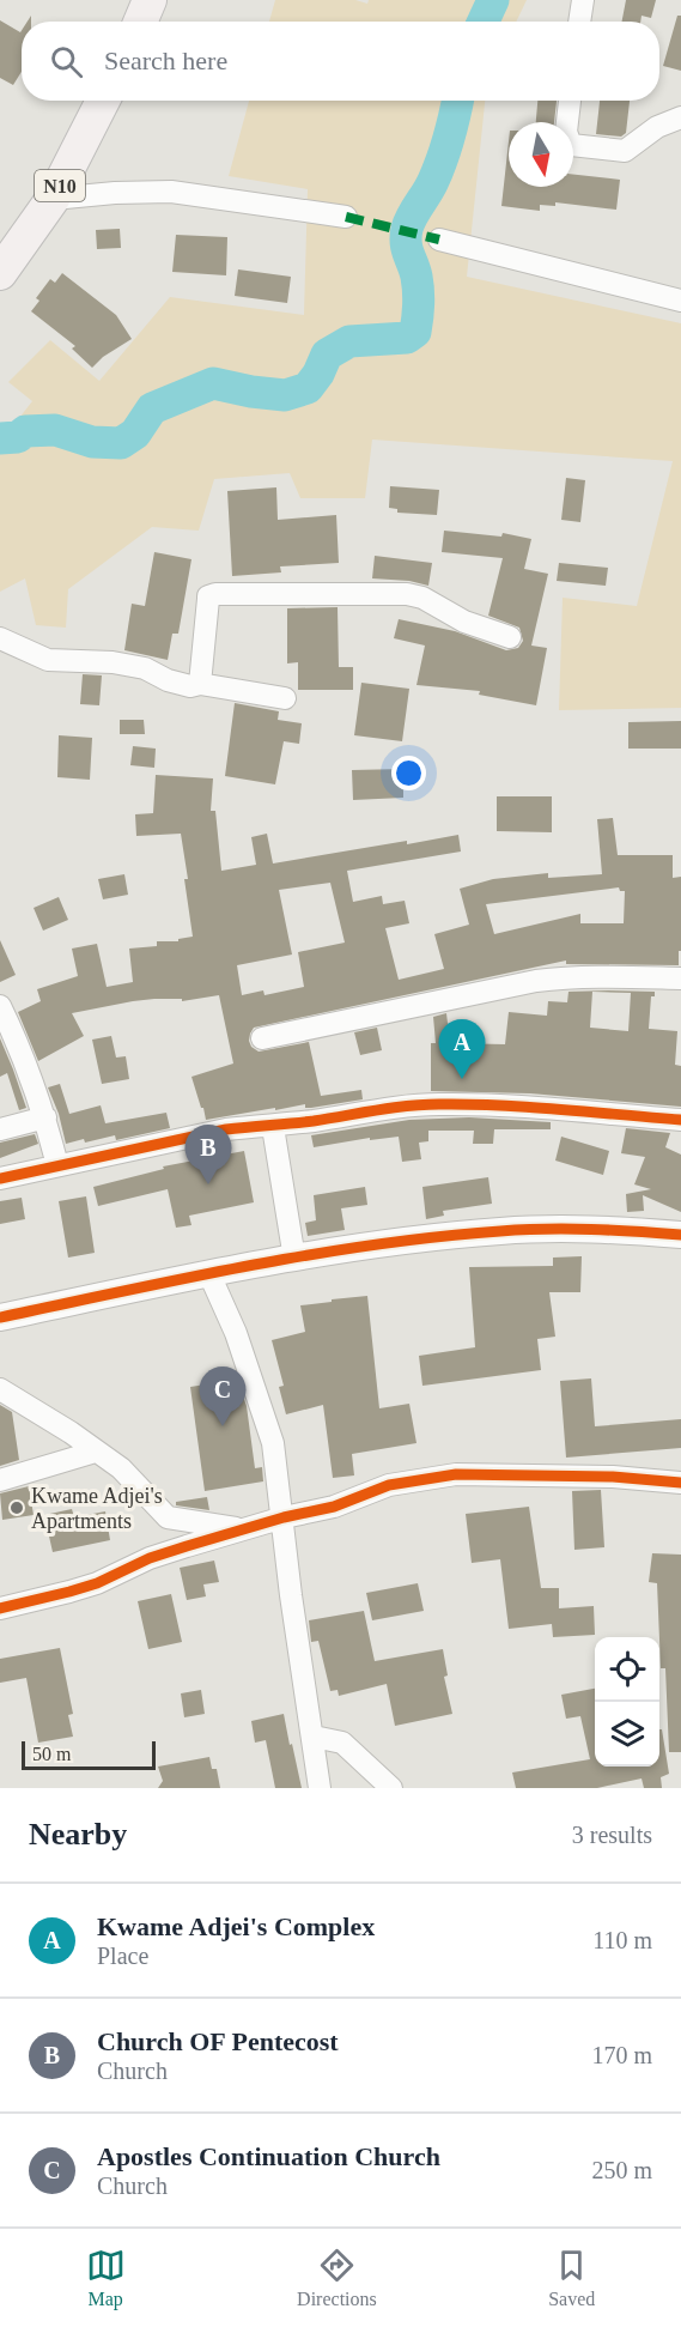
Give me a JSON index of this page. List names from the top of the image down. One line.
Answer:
{"streets":{"main road":["N10"]},"places":["Kwame Adjei's Apartments"],"scale_bar":"50 m","north":"bottom","page":{"search":"Search here","pins":["A","B","C"],"scale":"50 m","heading":["Nearby","3 results"],"list":[{"mark":"A","name":"Kwame Adjei's Complex","note":"Place","value":"110 m"},{"mark":"B","name":"Church OF Pentecost","note":"Church","value":"170 m"},{"mark":"C","name":"Apostles Continuation Church","note":"Church","value":"250 m"}],"nav":["Map","Directions","Saved"]}}
